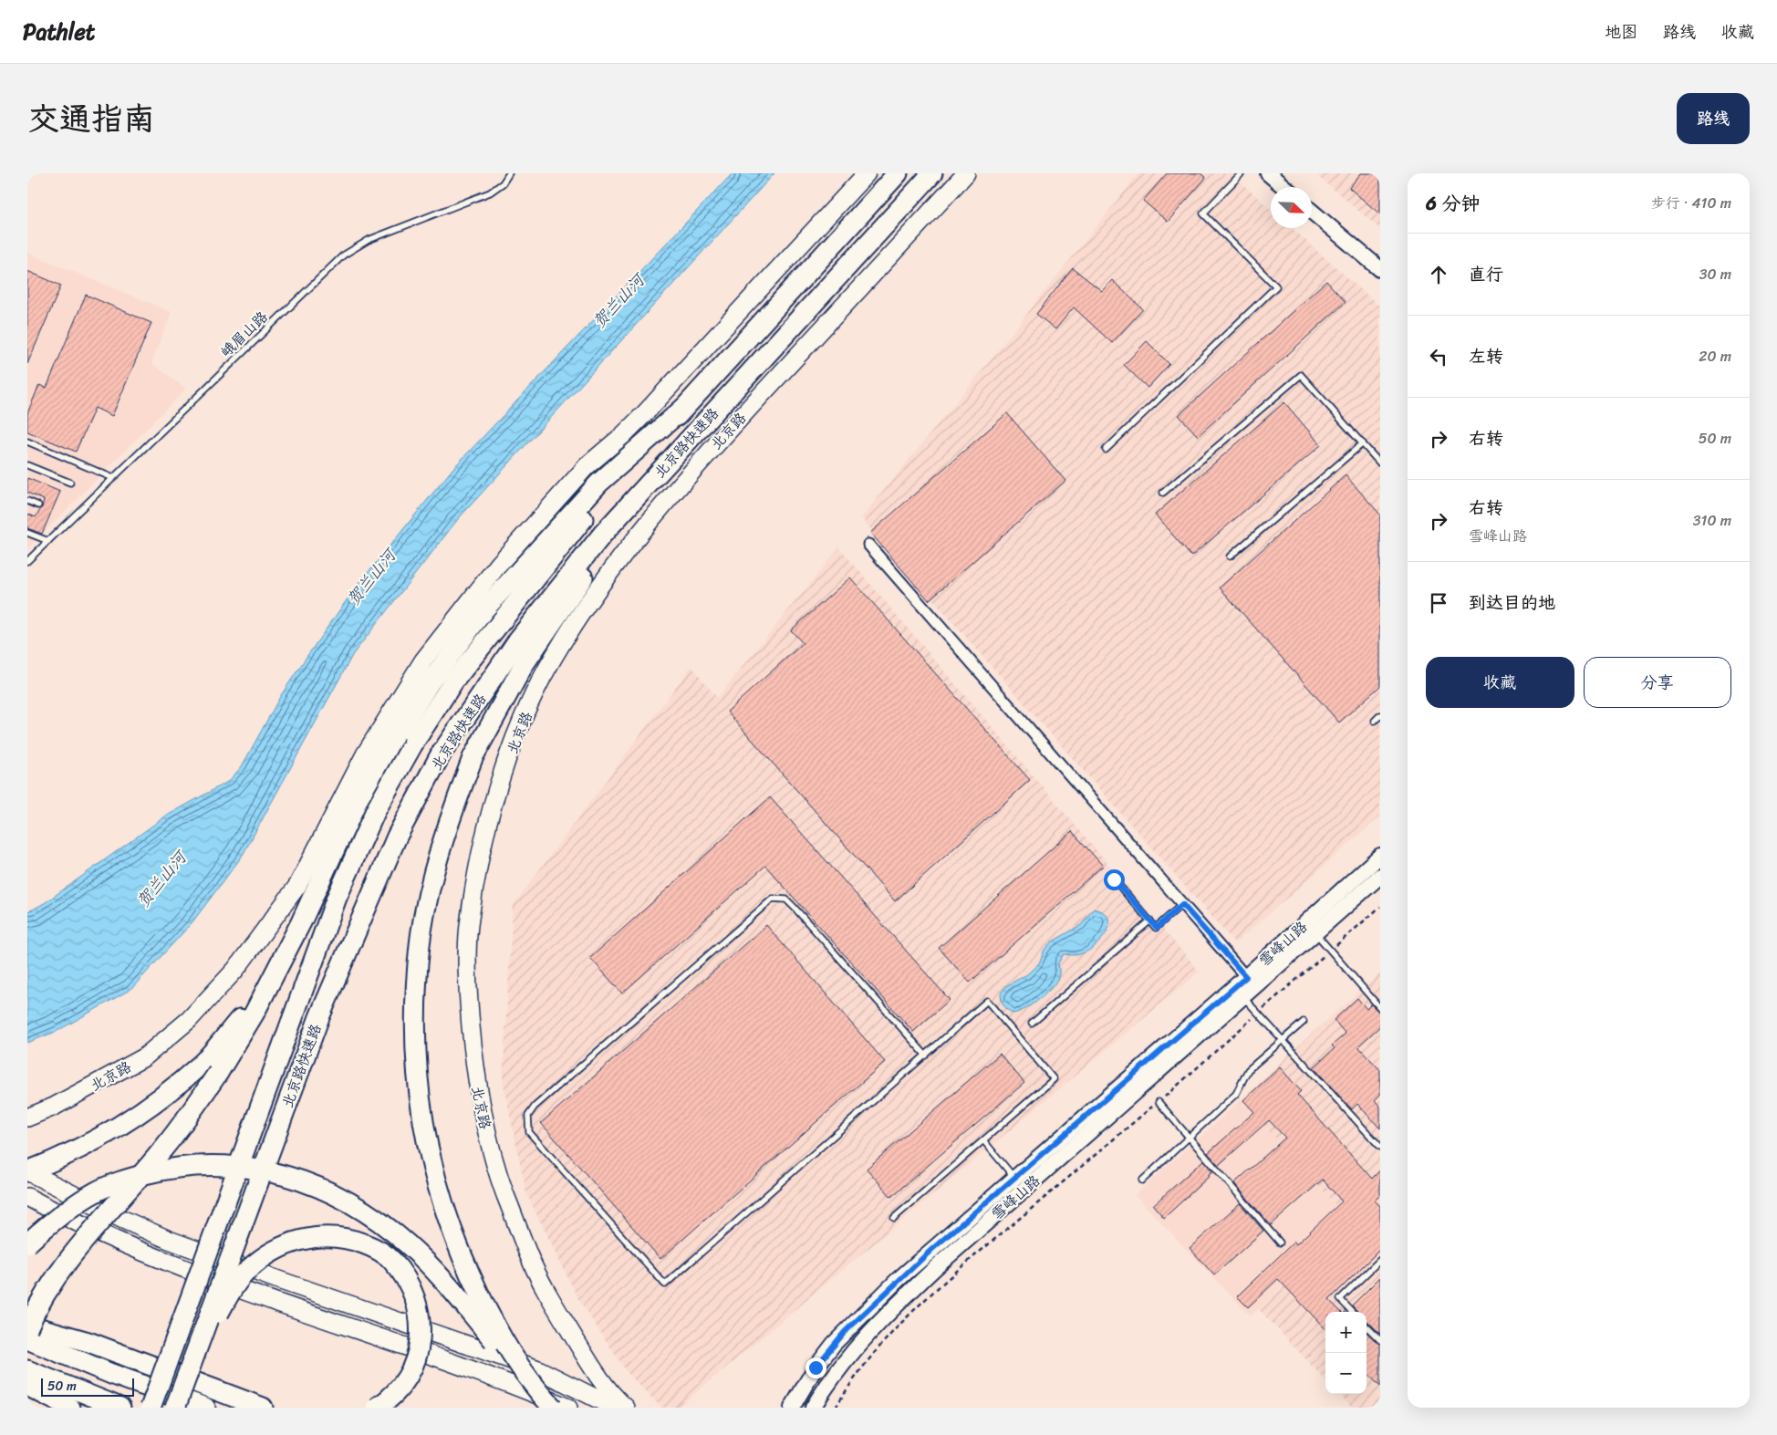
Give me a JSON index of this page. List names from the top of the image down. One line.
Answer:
{"streets":{"highway":["北京路快速路"],"main road":["北京路","雪峰山路"],"lane":["峨眉山路"]},"water":["贺兰山河"],"scale_bar":"50 m","north":"bottom right","page":{"header":"Pathlet","nav":["地图","路线","收藏"],"title":"交通指南","buttons":["路线",["收藏","分享"]],"heading":["6 分钟","步行 · 410 m"],"list":[["直行","30 m"],["左转","20 m"],["右转","50 m"],["右转","雪峰山路","310 m"],"到达目的地"],"map_buttons":["+","−"],"scale":"50 m"}}
